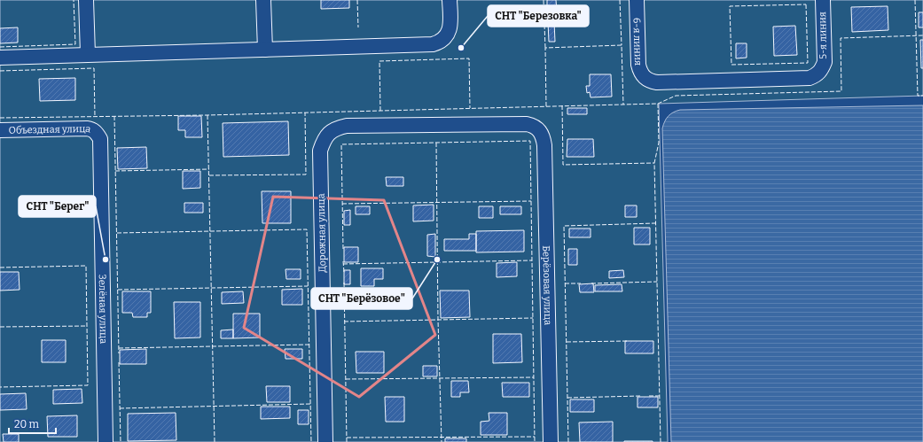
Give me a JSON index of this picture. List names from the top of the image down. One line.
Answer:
{"streets":{"street":["5-я линия","6-я линия","Объездная улица","Дорожная улица","Берёзовая улица","Зелёная улица"]},"crossings":[["5-я линия","6-я линия"],["Объездная улица","Зелёная улица"],["Дорожная улица","Берёзовая улица"]],"places":["СНТ \"Березовка\"","СНТ \"Берег\"","СНТ \"Берёзовое\""],"scale_bar":"20 m"}
